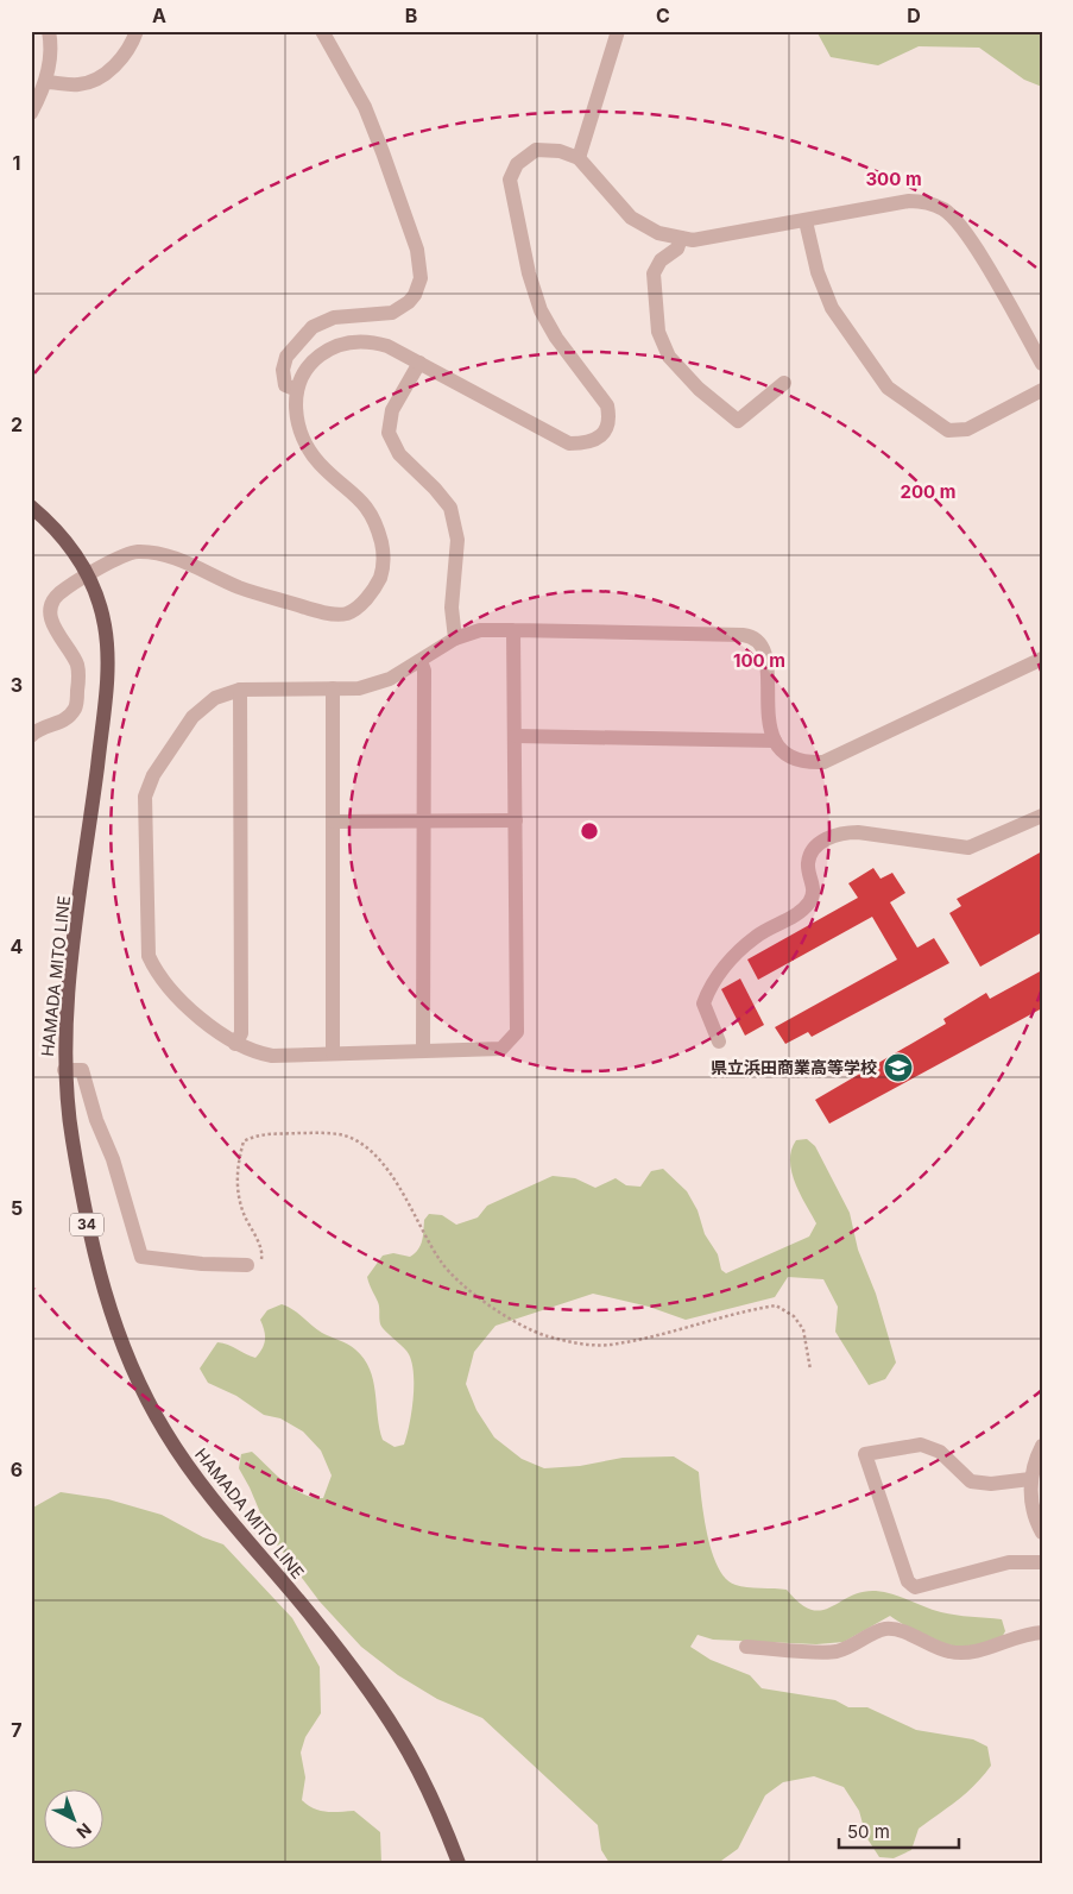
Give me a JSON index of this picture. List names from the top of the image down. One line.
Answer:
{"streets":{"main road":["HAMADA MITO LINE","34"]},"places":{"school or university":["県立浜田商業高等学校"]},"scale_bar":"50 m","north":"bottom right","grid":{"columns":["A","B","C","D"],"rows":["1","2","3","4","5","6","7"]},"rings":["300 m","200 m","100 m"]}
